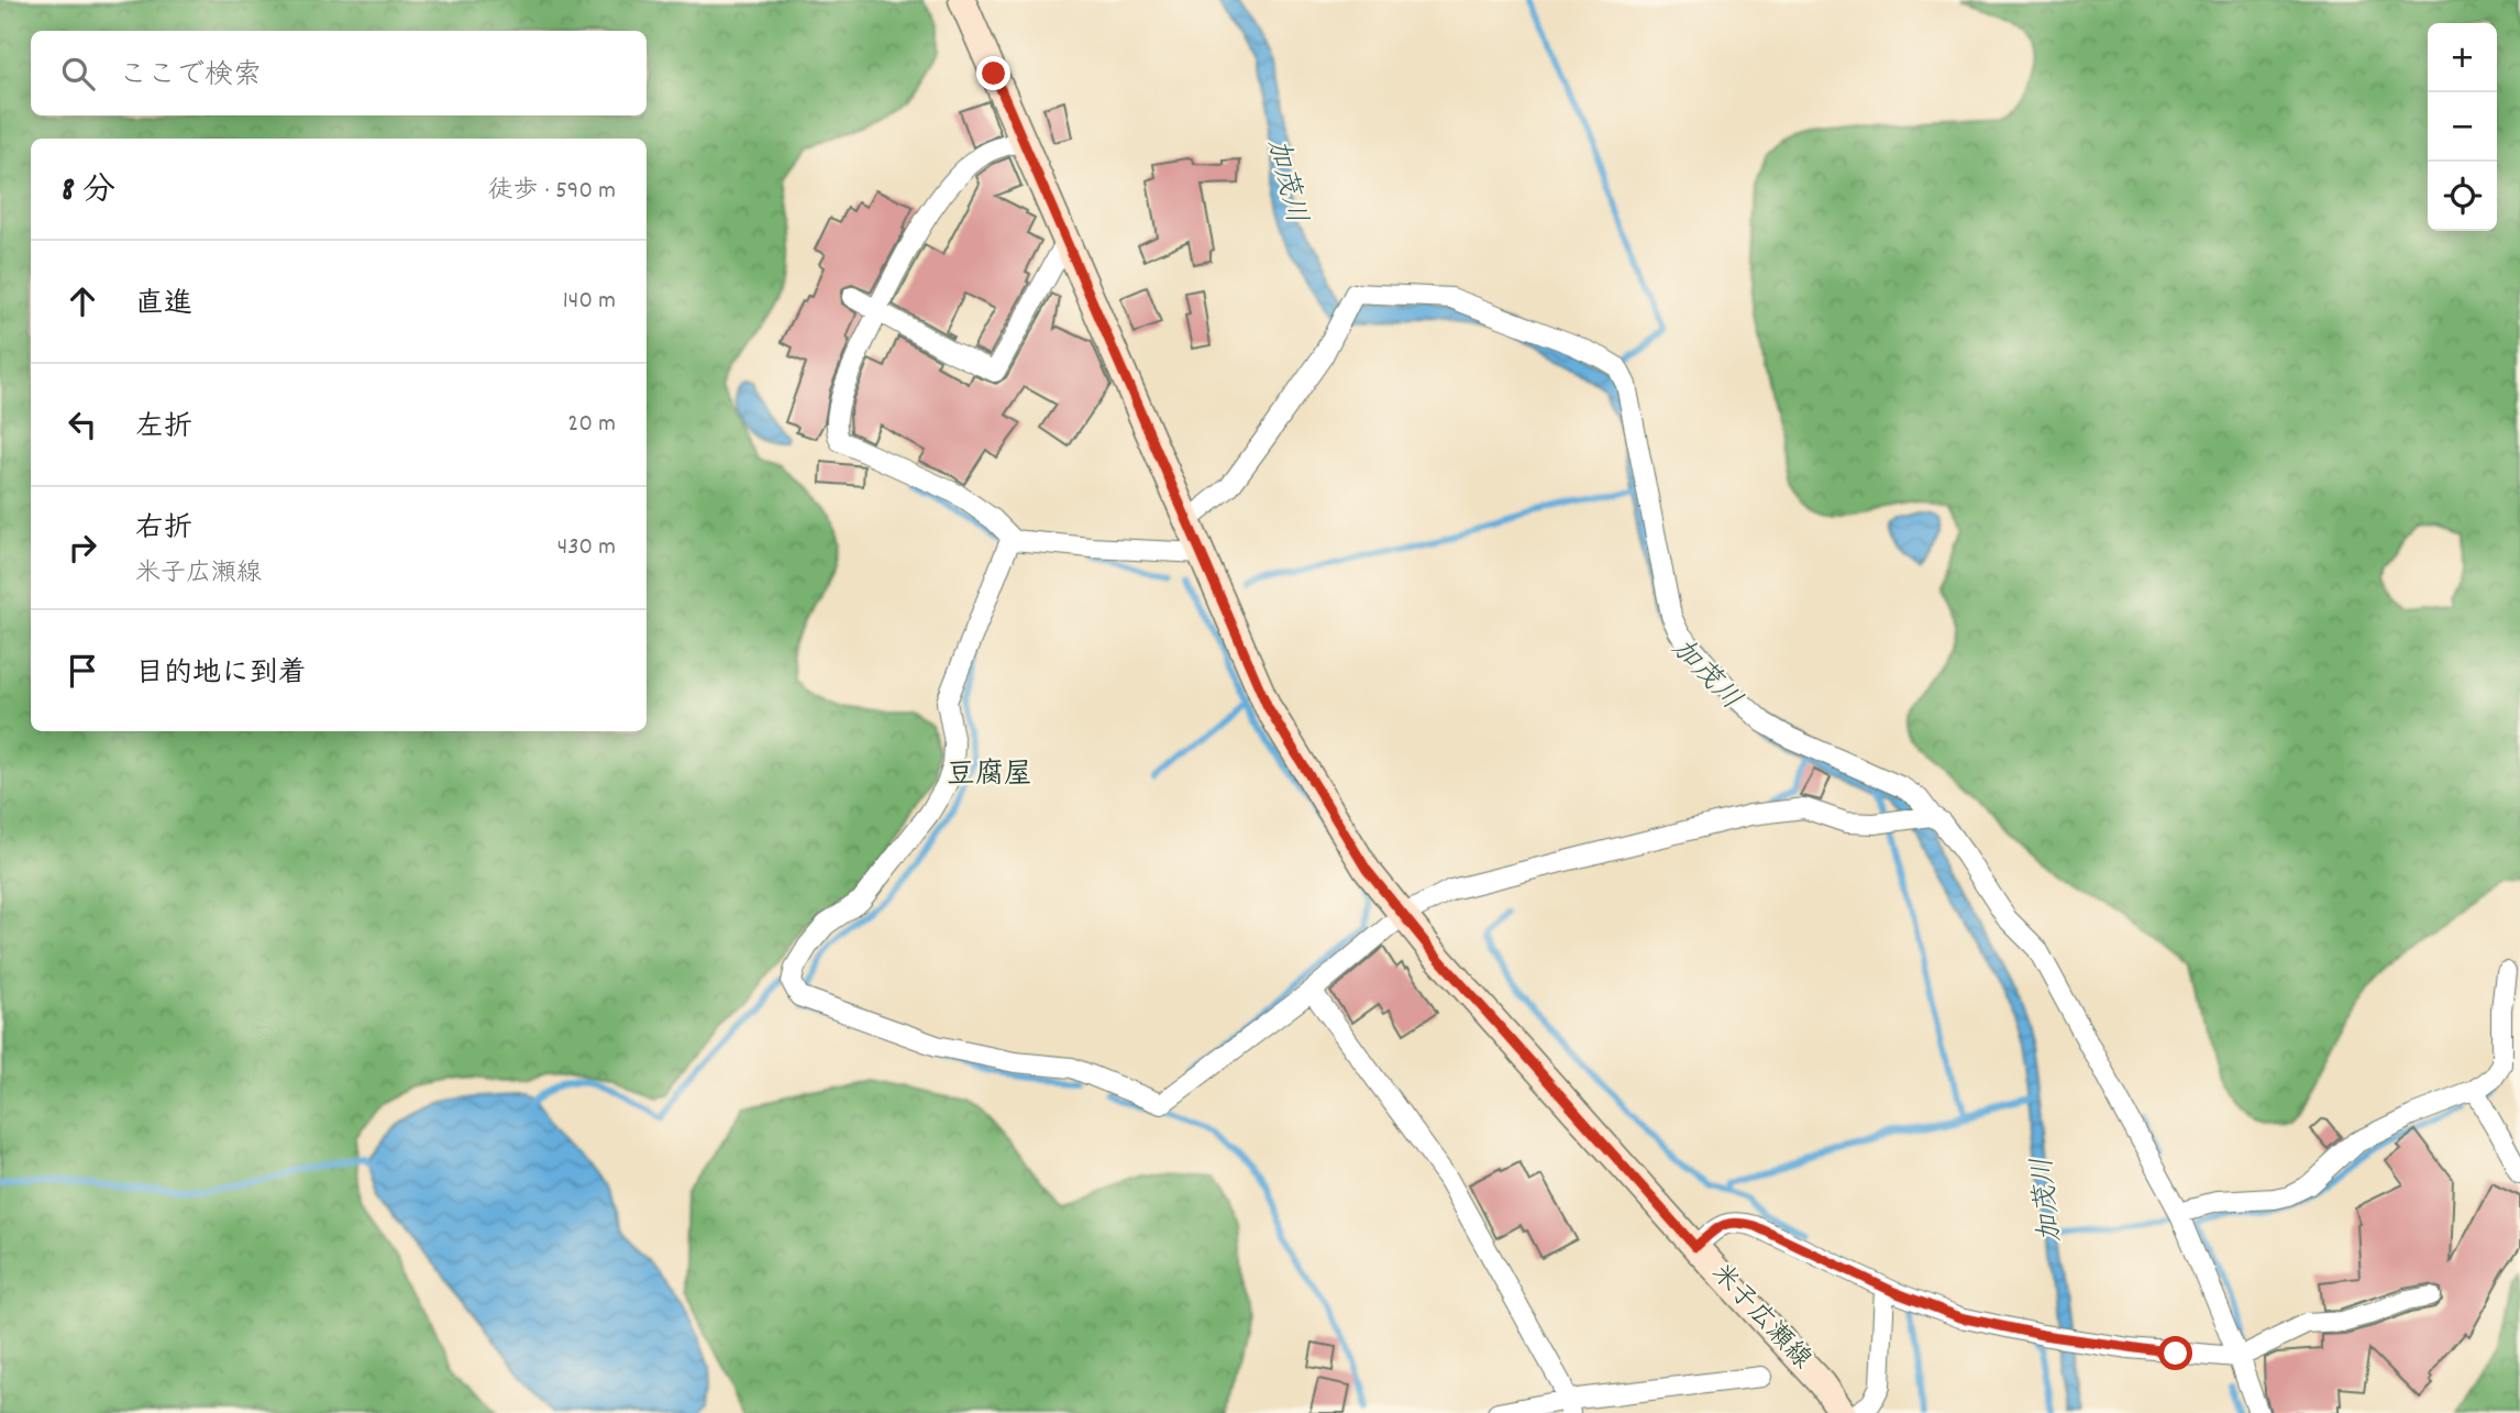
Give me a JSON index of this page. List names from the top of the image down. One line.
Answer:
{"streets":{"main road":["米子広瀬線"]},"districts":["豆腐屋"],"water":["加茂川"],"page":{"map_buttons":["+","−"],"search":"ここで検索","heading":["8 分","徒歩 · 590 m"],"list":[["直進","140 m"],["左折","20 m"],["右折","米子広瀬線","430 m"],"目的地に到着"]}}
